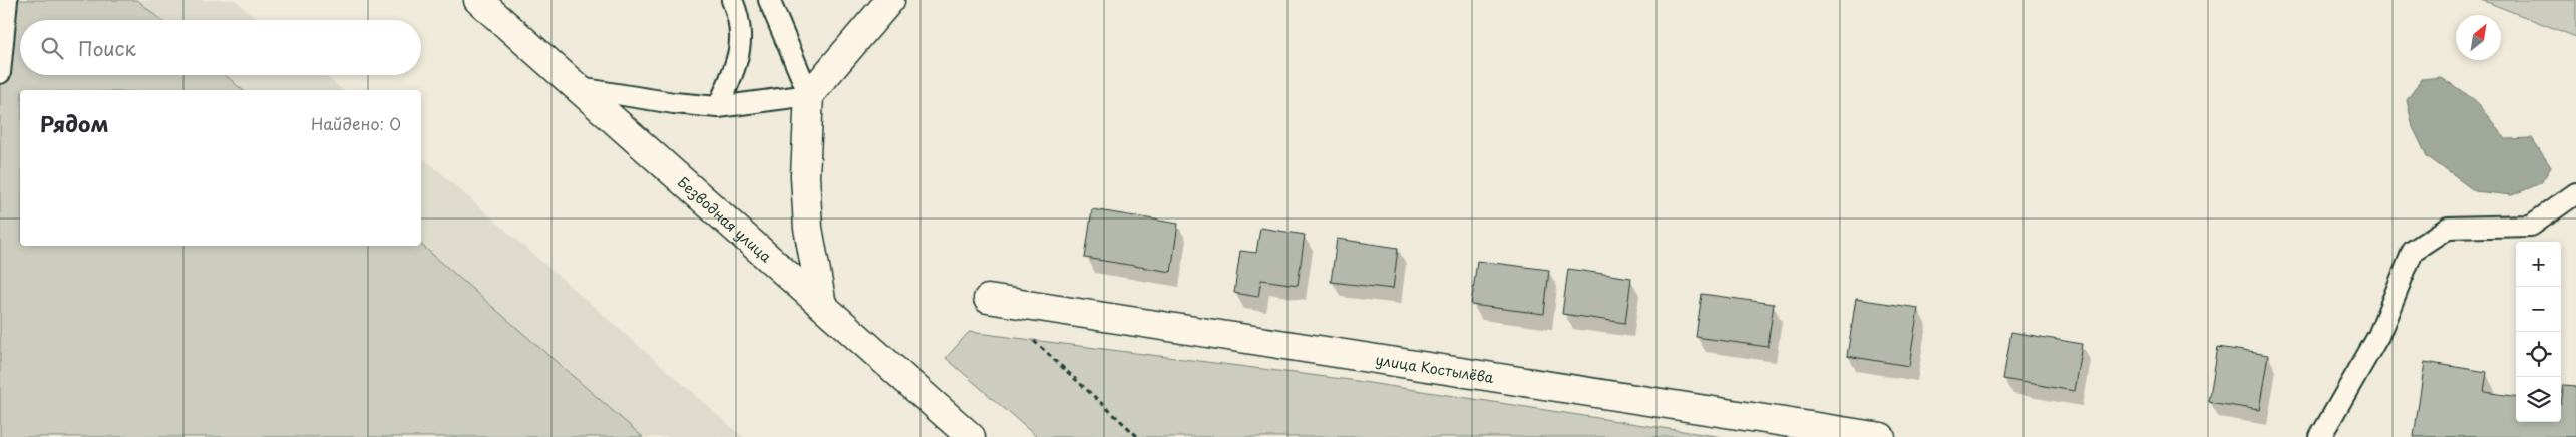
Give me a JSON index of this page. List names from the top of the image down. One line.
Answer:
{"streets":{"main road":["Безводная улица","улица Костылёва"]},"north":"top right","page":{"search":"Поиск","heading":["Рядом","Найдено: 0"],"map_buttons":["+","−"]}}
